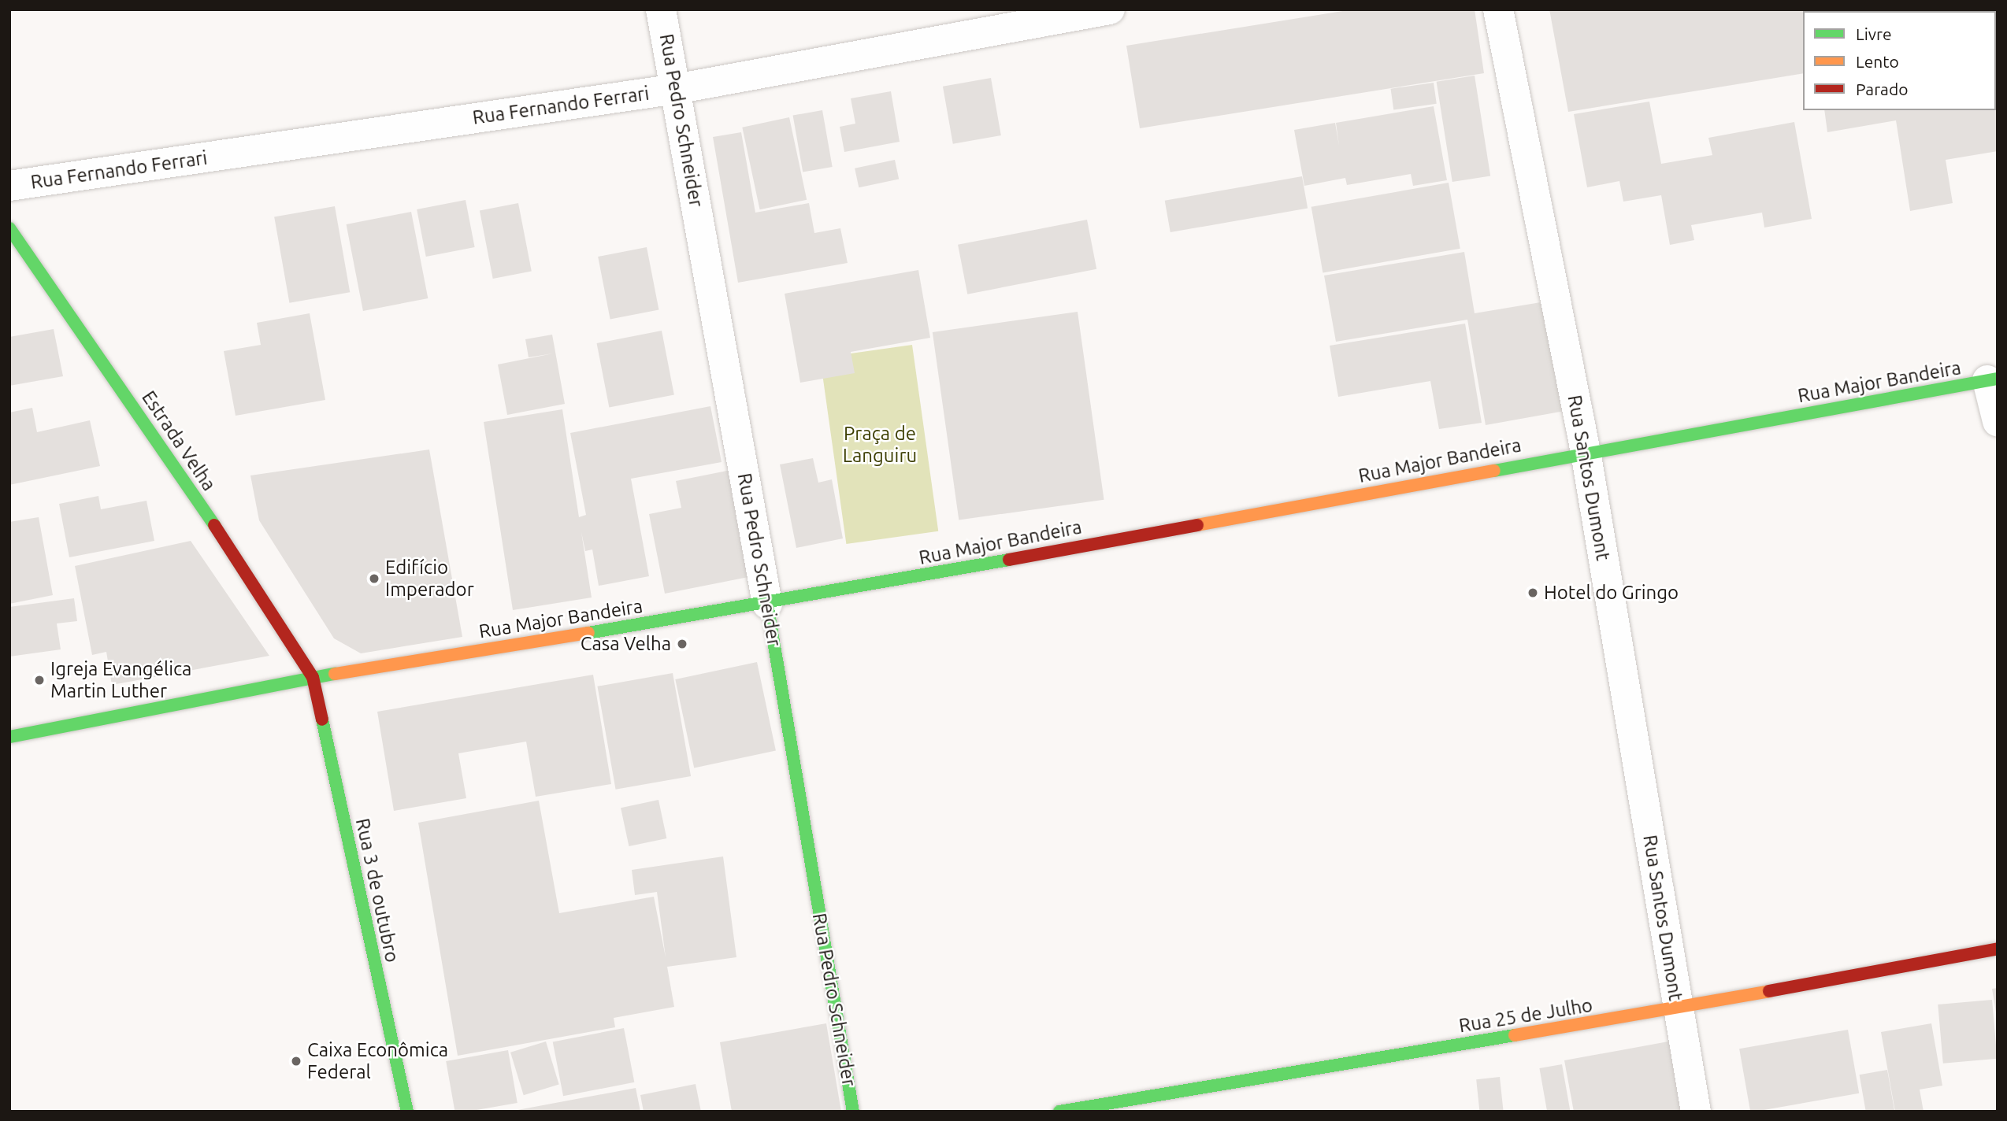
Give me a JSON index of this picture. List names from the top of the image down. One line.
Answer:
{"streets":{"main road":["Rua Pedro Schneider","Rua Major Bandeira","Estrada Velha","Rua 3 de outubro","Rua 25 de Julho"],"street":["Rua Fernando Ferrari","Rua Santos Dumont"]},"crossings":[["Rua Fernando Ferrari","Rua Pedro Schneider"],["Rua Pedro Schneider","Rua Major Bandeira"],["Rua Major Bandeira","Estrada Velha"],["Rua Major Bandeira","Rua Santos Dumont"],["Rua Major Bandeira","Rua 3 de outubro"],["Estrada Velha","Rua 3 de outubro"],["Rua Santos Dumont","Rua 25 de Julho"]],"parks":["Praça de Languiru"],"places":["Edifício Imperador","Hotel do Gringo","Casa Velha","Igreja Evangélica Martin Luther","Caixa Econômica Federal"],"legend":["Livre","Lento","Parado"]}
